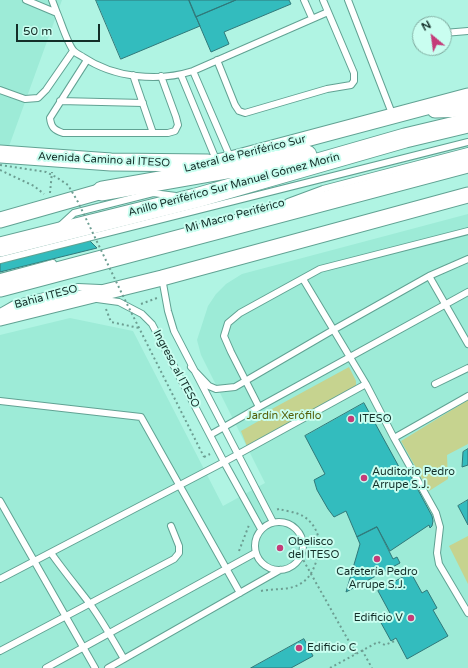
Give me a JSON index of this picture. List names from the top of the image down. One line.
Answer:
{"streets":{"highway":["Anillo Periférico Sur Manuel Gómez Morín"],"main road":["Avenida Camino al ITESO"],"street":["Lateral de Periférico Sur"],"lane":["Mi Macro Periférico","Bahia ITESO","Ingreso al ITESO"]},"crossings":[["Lateral de Periférico Sur","Avenida Camino al ITESO"]],"parks":["Jardín Xerófilo"],"places":["ITESO","Auditorio Pedro Arrupe S.J.","Obelisco del ITESO","Cafetería Pedro Arrupe S.J.","Edificio V","Edificio C"],"scale_bar":"50 m","north":"top left"}
